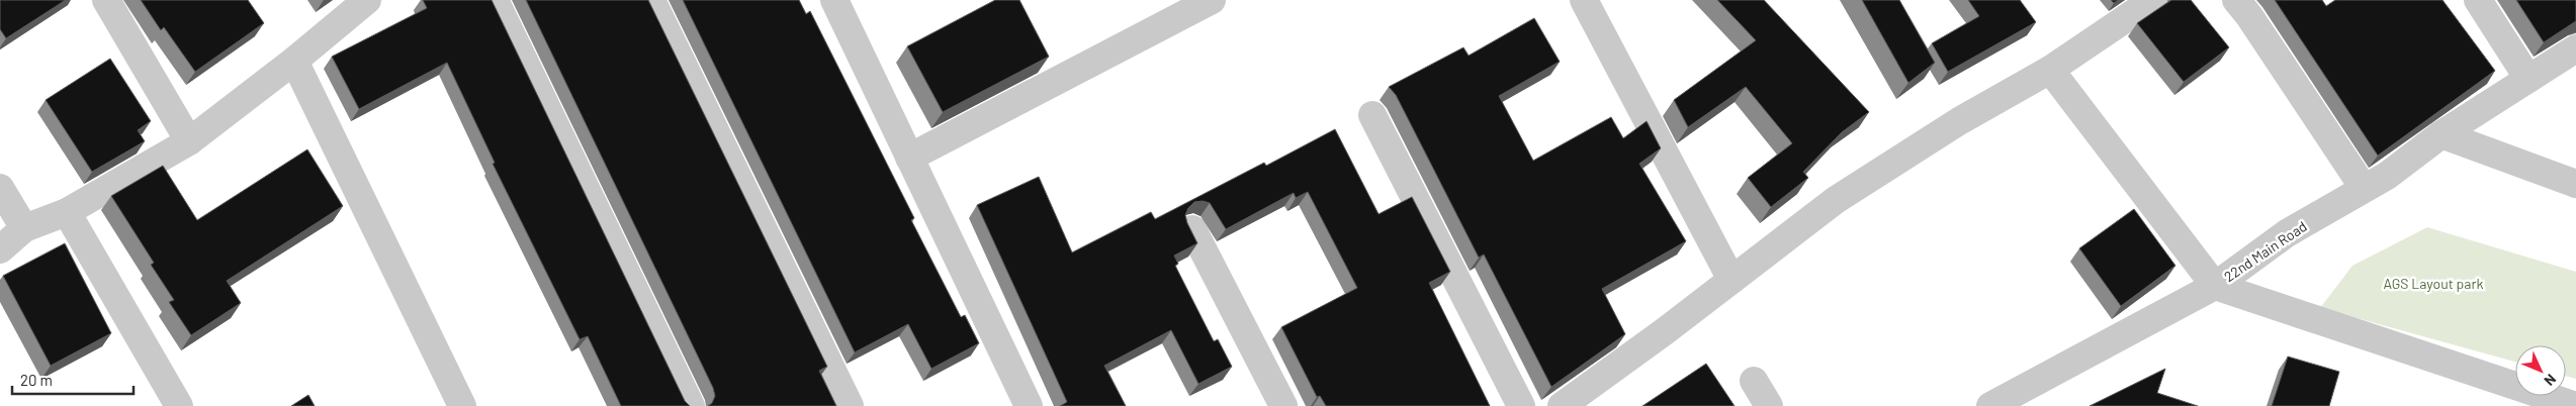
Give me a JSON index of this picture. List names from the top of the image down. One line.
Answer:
{"streets":{"street":["22nd Main Road"]},"parks":["AGS Layout park"],"scale_bar":"20 m","north":"bottom right"}
